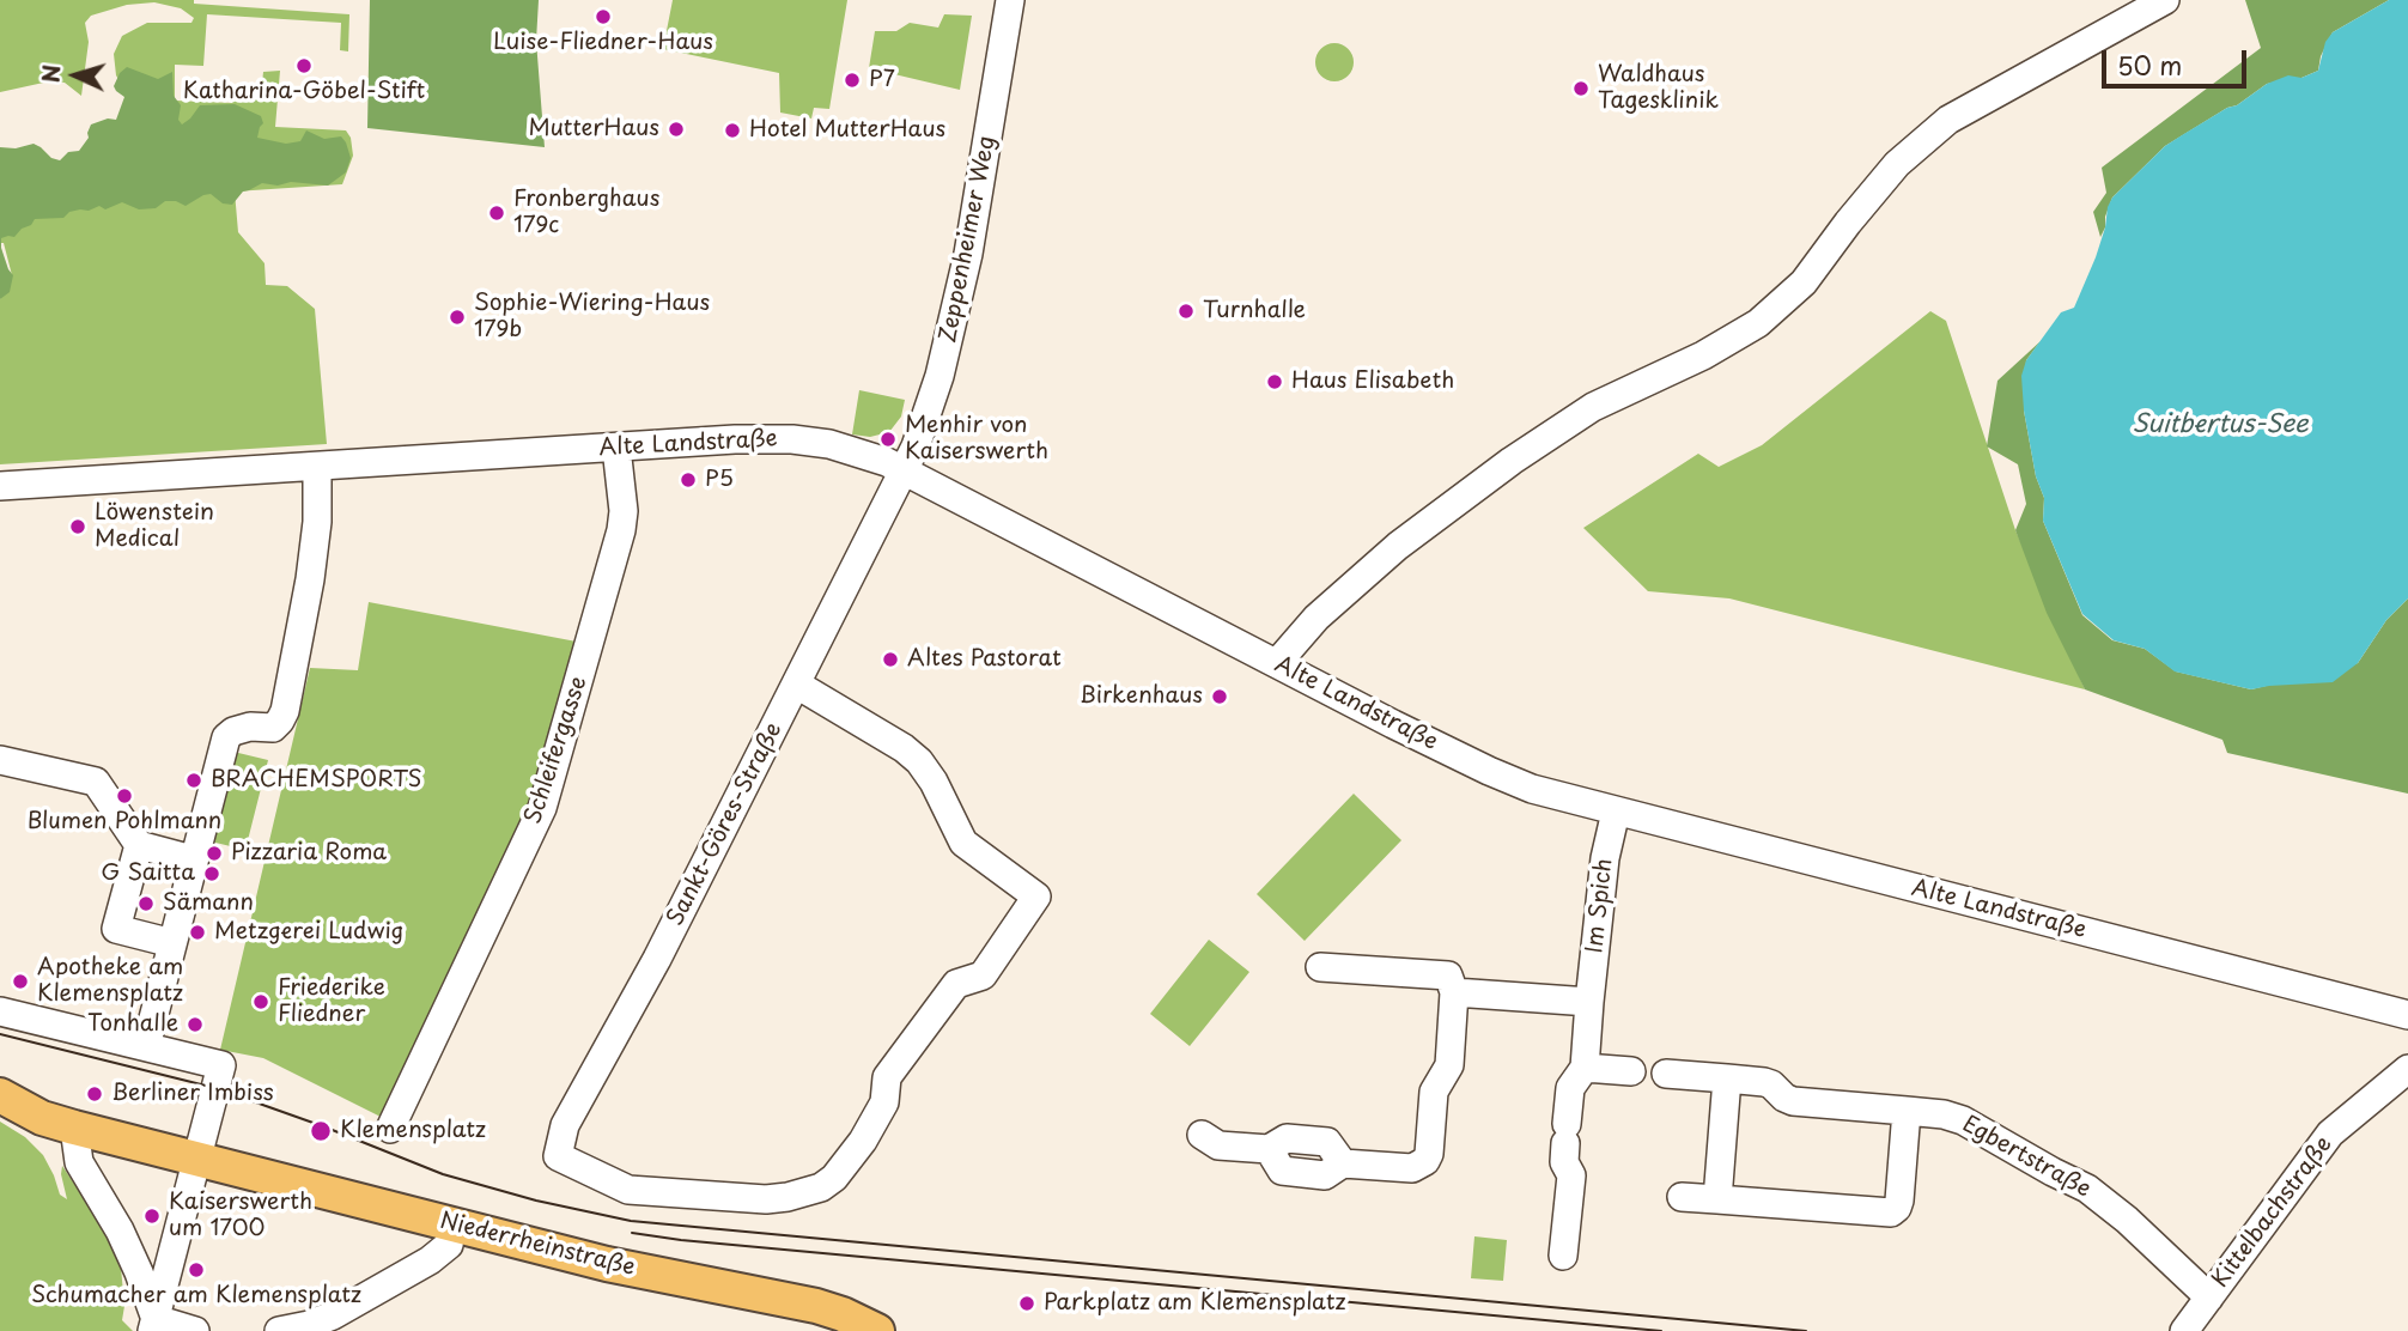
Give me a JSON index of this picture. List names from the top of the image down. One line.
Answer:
{"streets":{"main road":["Niederrheinstraße"],"street":["Zeppenheimer Weg","Alte Landstraße","Schleifergasse","Sankt-Göres-Straße","Im Spich","Egbertstraße","Kittelbachstraße"]},"crossings":[["Zeppenheimer Weg","Alte Landstraße"],["Zeppenheimer Weg","Sankt-Göres-Straße"],["Alte Landstraße","Schleifergasse"],["Alte Landstraße","Sankt-Göres-Straße"],["Alte Landstraße","Im Spich"],["Egbertstraße","Kittelbachstraße"]],"water":["Suitbertus-See"],"places":["Luise-Fliedner-Haus","Katharina-Göbel-Stift","P7","Waldhaus Tagesklinik","MutterHaus","Hotel MutterHaus","Fronberghaus 179c","Turnhalle","Sophie-Wiering-Haus 179b","Haus Elisabeth","Menhir von Kaiserswerth","P5","Löwenstein Medical","Altes Pastorat","Birkenhaus","BRACHEMSPORTS","Blumen Pohlmann","Pizzaria Roma","G Saitta","Sämann","Metzgerei Ludwig","Apotheke am Klemensplatz","Friederike Fliedner","Tonhalle","Berliner Imbiss","Klemensplatz","Kaiserswerth um 1700","Schumacher am Klemensplatz","Parkplatz am Klemensplatz"],"scale_bar":"50 m","north":"left"}
